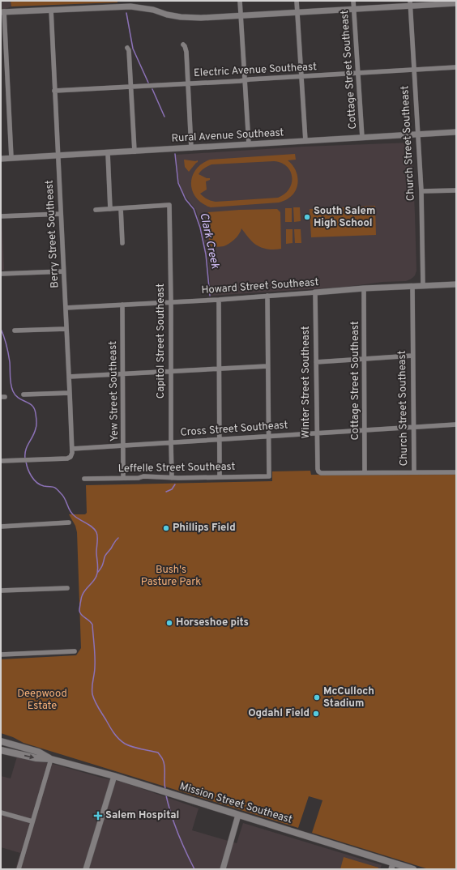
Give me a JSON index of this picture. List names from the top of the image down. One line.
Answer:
{"streets":{"main road":["Mission Street Southeast"],"street":["Cottage Street Southeast","Electric Avenue Southeast","Rural Avenue Southeast","Church Street Southeast","Berry Street Southeast","Howard Street Southeast","Capitol Street Southeast","Winter Street Southeast","Yew Street Southeast","Cross Street Southeast","Leffelle Street Southeast"]},"crossings":[["Cottage Street Southeast","Electric Avenue Southeast"],["Cottage Street Southeast","Rural Avenue Southeast"],["Cottage Street Southeast","Howard Street Southeast"],["Cottage Street Southeast","Winter Street Southeast"],["Cottage Street Southeast","Cross Street Southeast"],["Electric Avenue Southeast","Church Street Southeast"],["Electric Avenue Southeast","Berry Street Southeast"],["Rural Avenue Southeast","Church Street Southeast"],["Rural Avenue Southeast","Berry Street Southeast"],["Church Street Southeast","Howard Street Southeast"],["Church Street Southeast","Cross Street Southeast"],["Berry Street Southeast","Howard Street Southeast"],["Berry Street Southeast","Cross Street Southeast"],["Howard Street Southeast","Capitol Street Southeast"],["Howard Street Southeast","Winter Street Southeast"],["Howard Street Southeast","Yew Street Southeast"],["Capitol Street Southeast","Cross Street Southeast"],["Capitol Street Southeast","Leffelle Street Southeast"],["Winter Street Southeast","Cross Street Southeast"],["Yew Street Southeast","Cross Street Southeast"],["Yew Street Southeast","Leffelle Street Southeast"],["Cross Street Southeast","Leffelle Street Southeast"]],"water":["Clark Creek"],"parks":["Bush's Pasture Park","Deepwood Estate"],"places":{"other":["South Salem High School","Phillips Field","Horseshoe pits","McCulloch Stadium","Ogdahl Field"],"health":["Salem Hospital"]}}
